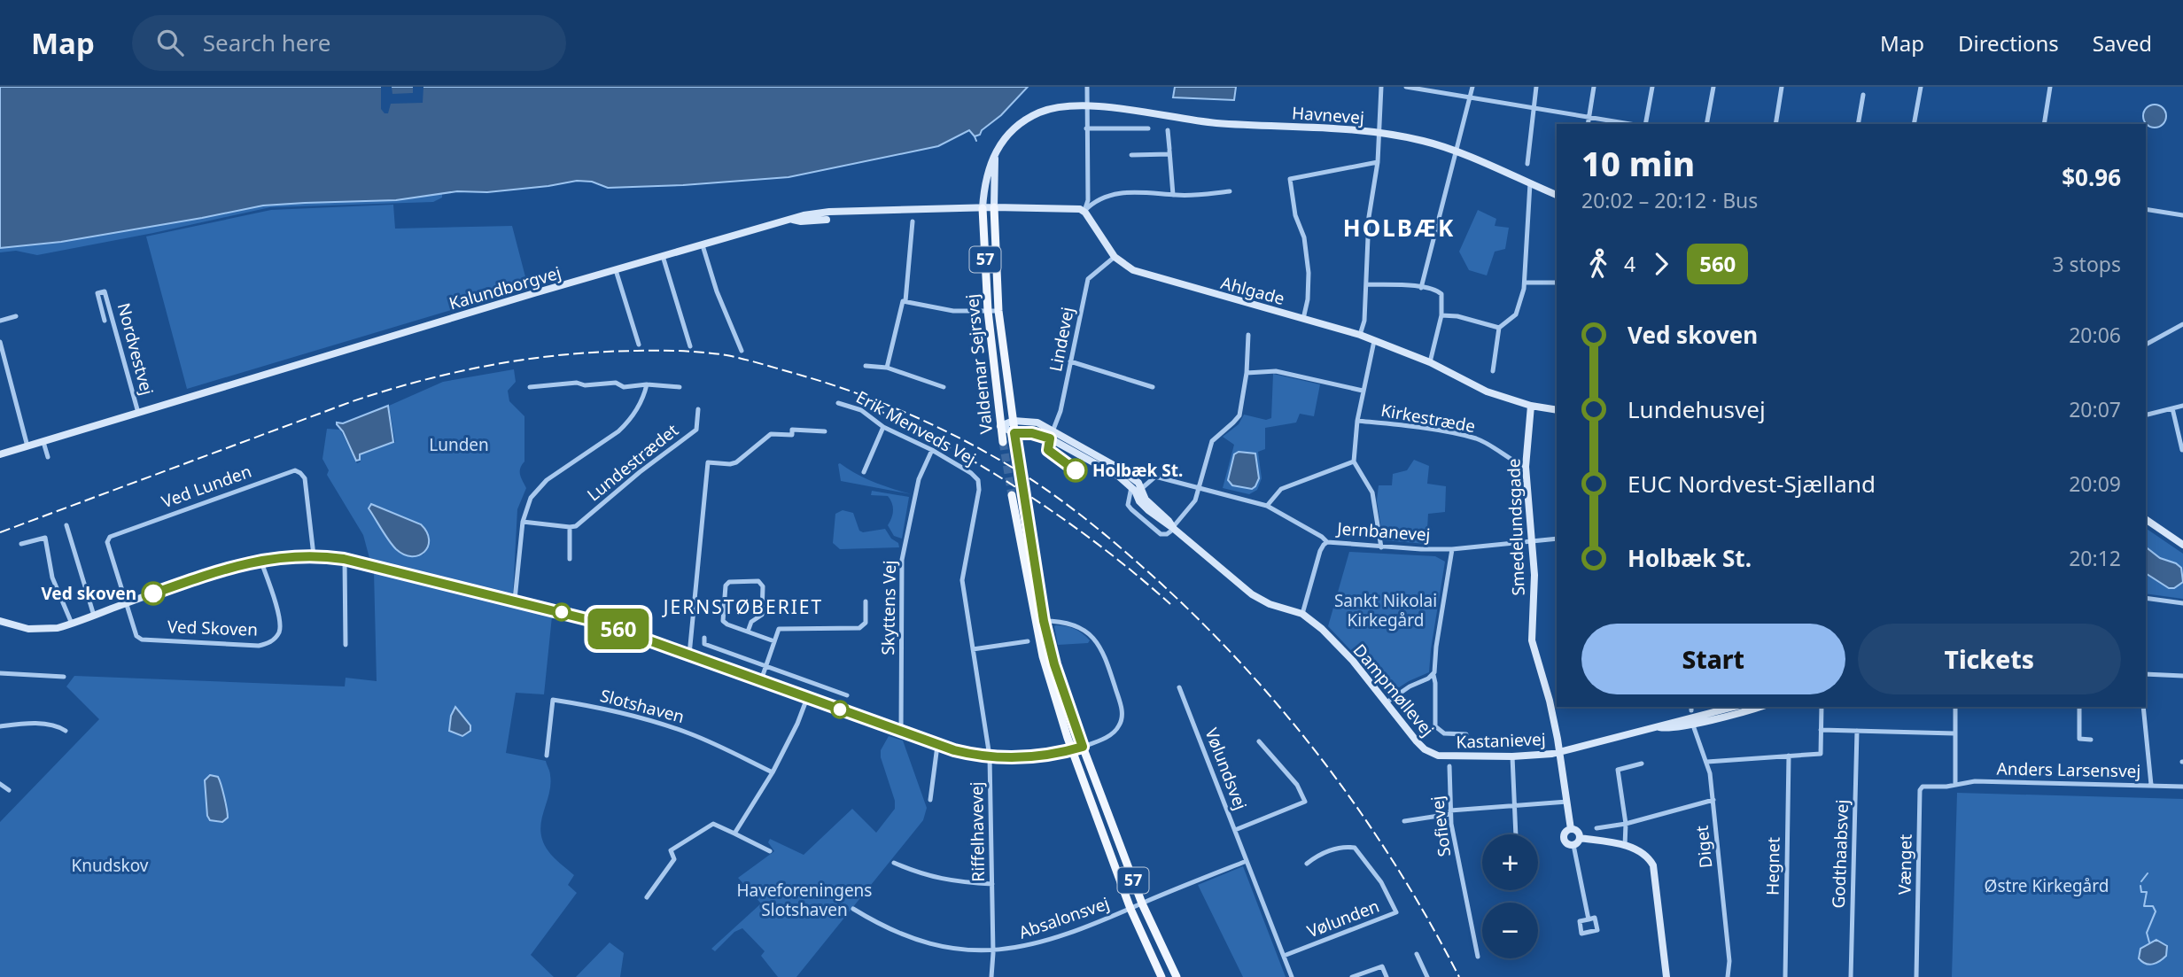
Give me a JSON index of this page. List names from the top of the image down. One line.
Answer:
{"streets":{"main road":["57","Valdemar Sejrsvej"],"street":["Havnevej","Kalundborgvej","Ahlgade","Lindevej","Nordvestvej","Kirkestræde","Erik Menveds Vej","Lundestrædet","Ved Lunden","Smedelundsgade","Jernbanevej","Skyttens Vej","Ved Skoven","Dampmøllevej","Slotshaven","Kastanievej","Vølundsvej","Anders Larsensvej","Sofievej","Riffelhavevej","Diget","Godthaabsvej","Vænget","Hegnet","Absalonsvej","Vølunden"]},"crossings":[["Havnevej","Kalundborgvej"],["Havnevej","Valdemar Sejrsvej"],["57","Absalonsvej"],["Kalundborgvej","Nordvestvej"],["Kalundborgvej","Valdemar Sejrsvej"],["Ahlgade","Lindevej"],["Ahlgade","Smedelundsgade"],["Kirkestræde","Smedelundsgade"],["Erik Menveds Vej","Skyttens Vej"],["Erik Menveds Vej","Riffelhavevej"],["Ved Lunden","Ved Skoven"],["Smedelundsgade","Jernbanevej"],["Smedelundsgade","Kastanievej"],["Dampmøllevej","Kastanievej"],["Kastanievej","Diget"],["Vølundsvej","Absalonsvej"],["Anders Larsensvej","Vænget"],["Riffelhavevej","Absalonsvej"]],"districts":["HOLBÆK","JERNSTØBERIET"],"parks":["Lunden","Sankt Nikolai Kirkegård","Knudskov","Østre Kirkegård","Haveforeningens Slotshaven"],"places":["Holbæk St.","Ved skoven"],"lines":["bus line 560"],"page":{"header":"Map","search":"Search here","nav":["Map","Directions","Saved"],"on_map":"560","heading":["10 min","20:02 – 20:12 · Bus","$0.96"],"legs":["4","560","3 stops"],"list":[{"name":"Ved skoven","value":"20:06"},{"name":"Lundehusvej","value":"20:07"},{"name":"EUC Nordvest-Sjælland","value":"20:09"},{"name":"Holbæk St.","value":"20:12"}],"buttons":["Start","Tickets"],"map_buttons":["+","−"]}}
